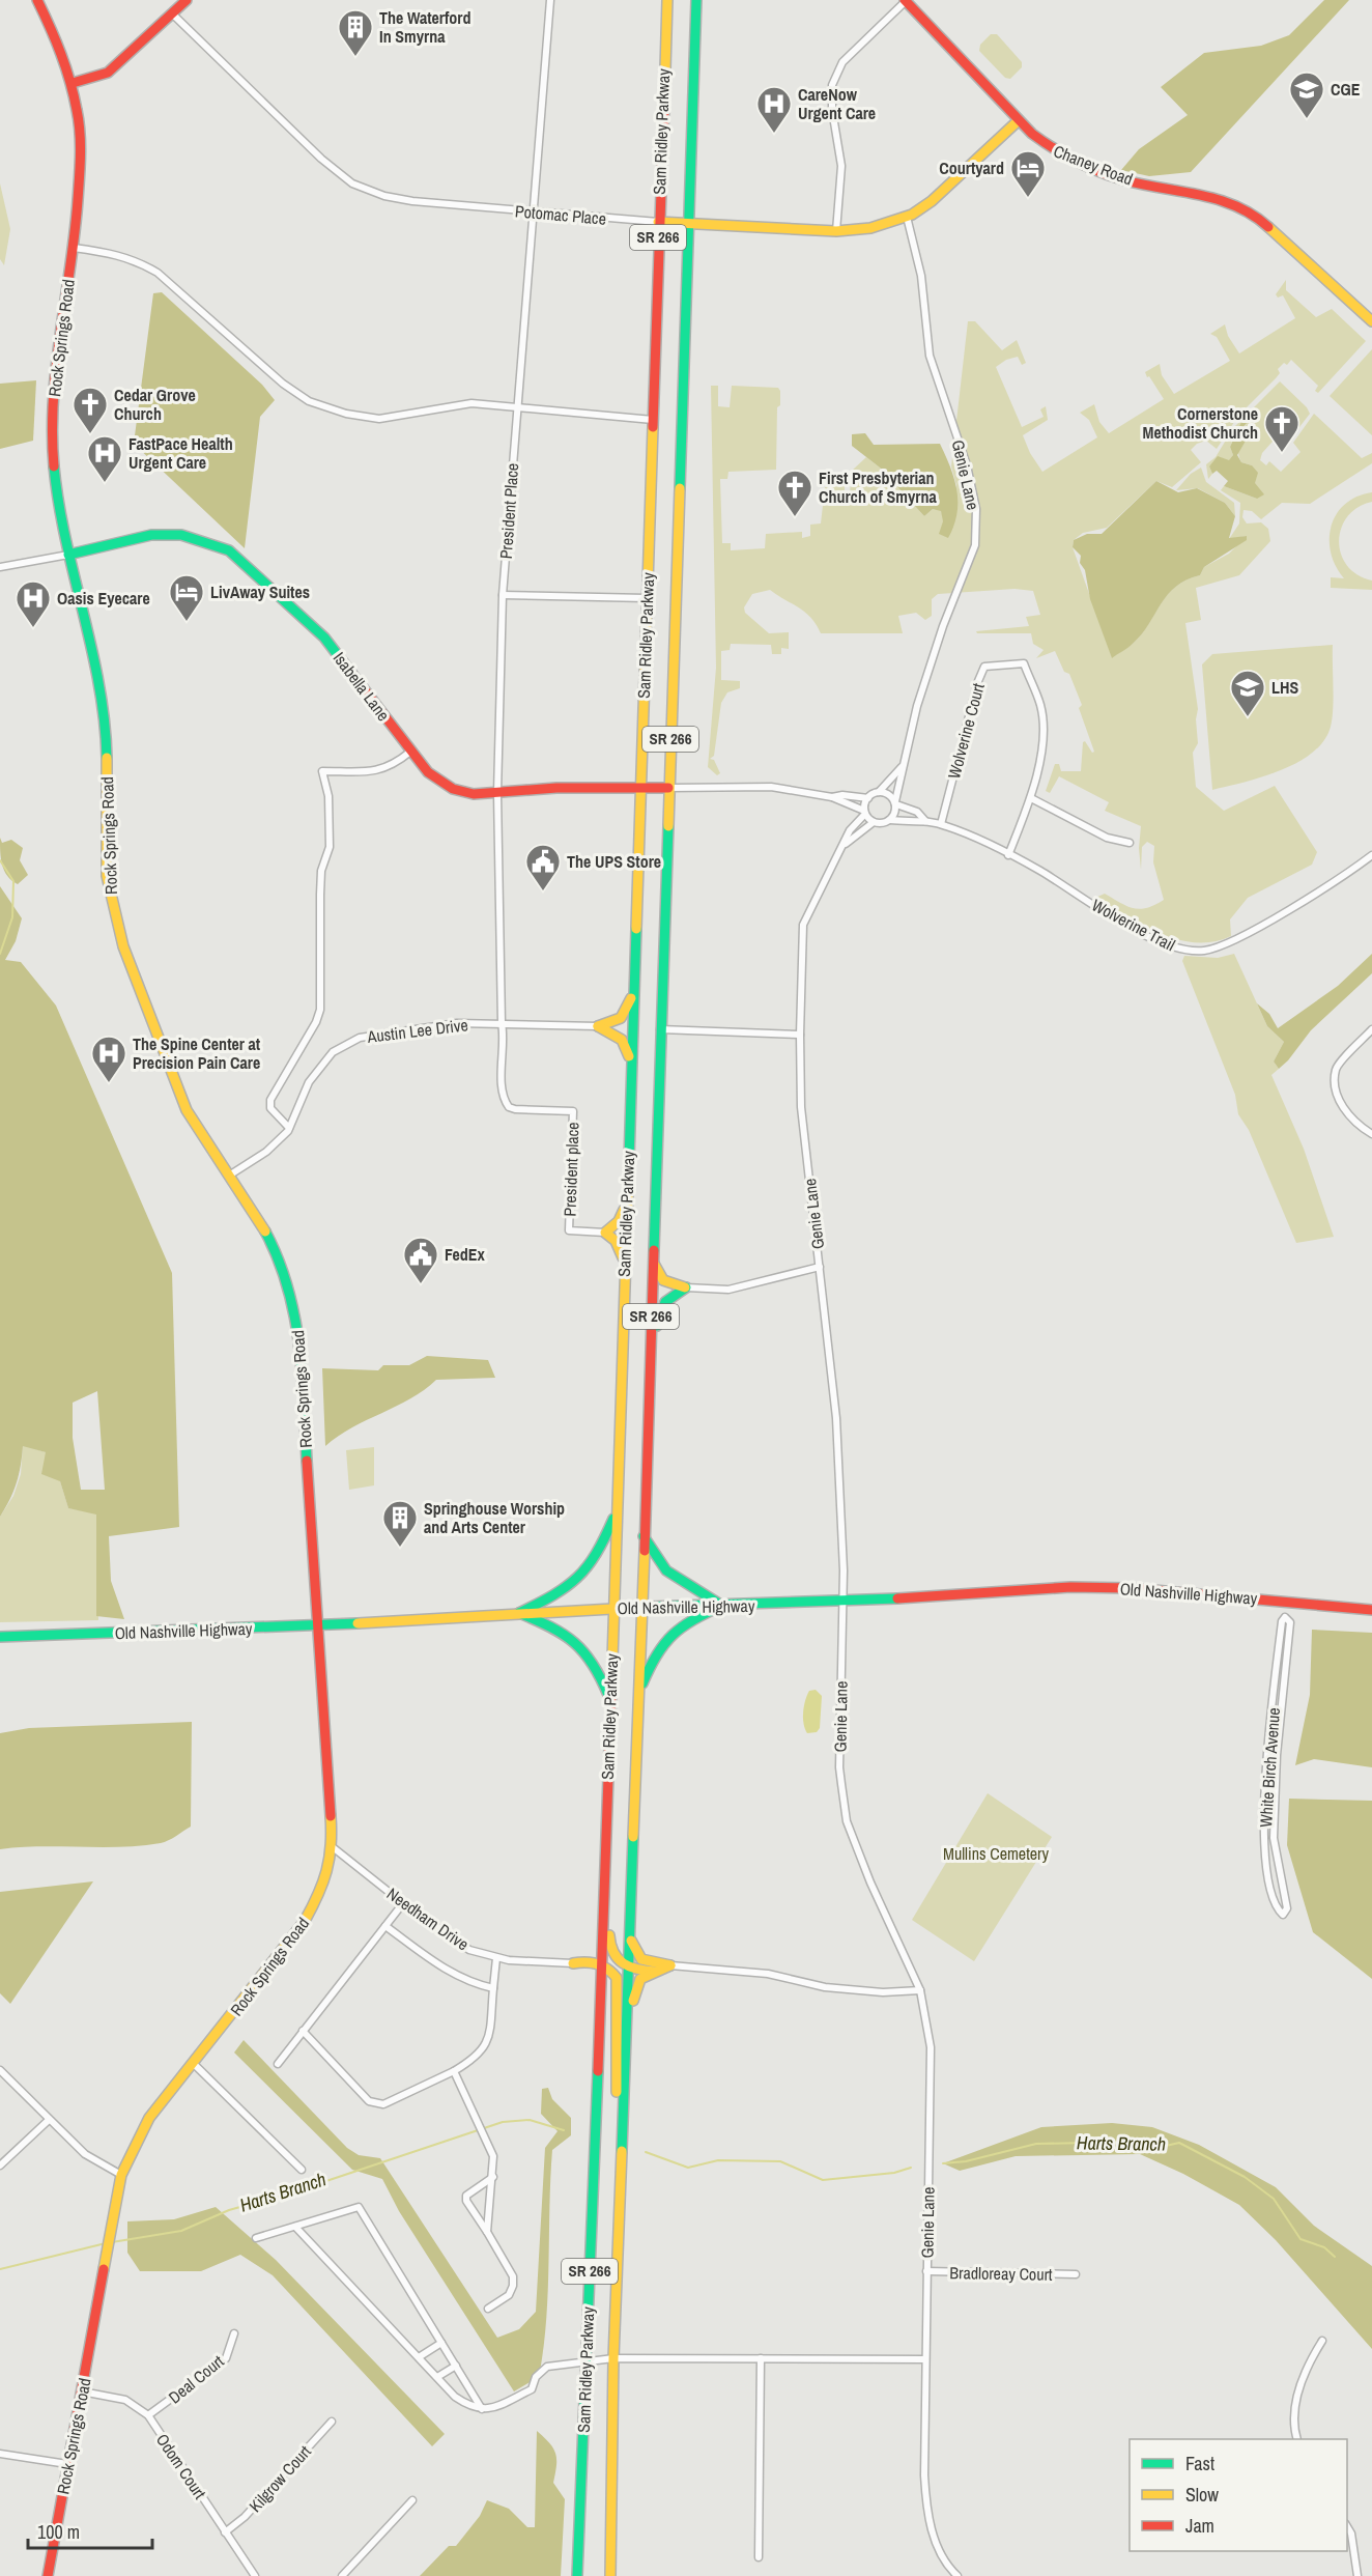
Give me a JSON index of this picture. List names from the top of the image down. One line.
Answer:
{"streets":{"main road":["Sam Ridley Parkway","Chaney Road","Potomac Place","SR 266","Rock Springs Road","Isabella Lane","Old Nashville Highway"],"street":["Genie Lane","President Place","Wolverine Court","Wolverine Trail","Austin Lee Drive","President place","White Birch Avenue","Needham Drive","Bradloreay Court","Deal Court","Odom Court","Kilgrow Court"]},"crossings":[["Sam Ridley Parkway","Potomac Place"],["Sam Ridley Parkway","Isabella Lane"],["Sam Ridley Parkway","Old Nashville Highway"],["Chaney Road","Potomac Place"],["Potomac Place","Genie Lane"],["Potomac Place","President Place"],["Rock Springs Road","Isabella Lane"],["Rock Springs Road","Austin Lee Drive"],["Rock Springs Road","Old Nashville Highway"],["Rock Springs Road","Needham Drive"],["Rock Springs Road","Odom Court"],["Genie Lane","Wolverine Trail"],["Genie Lane","Old Nashville Highway"],["Genie Lane","Bradloreay Court"],["President Place","Isabella Lane"],["President Place","Austin Lee Drive"],["President Place","President place"],["Wolverine Court","Wolverine Trail"],["Austin Lee Drive","President place"],["Deal Court","Odom Court"],["Odom Court","Kilgrow Court"]],"water":["Harts Branch"],"parks":["Mullins Cemetery"],"places":{"building":["The Waterford In Smyrna","Springhouse Worship and Arts Center"],"school or university":["CGE","LHS"],"hospital":["CareNow Urgent Care","FastPace Health Urgent Care","Oasis Eyecare","The Spine Center at Precision Pain Care"],"hotel":["Courtyard","LivAway Suites"],"church":["Cedar Grove Church","Cornerstone Methodist Church","First Presbyterian Church of Smyrna"],"public building":["The UPS Store","FedEx"]},"legend":["Fast","Slow","Jam"],"scale_bar":"100 m"}
